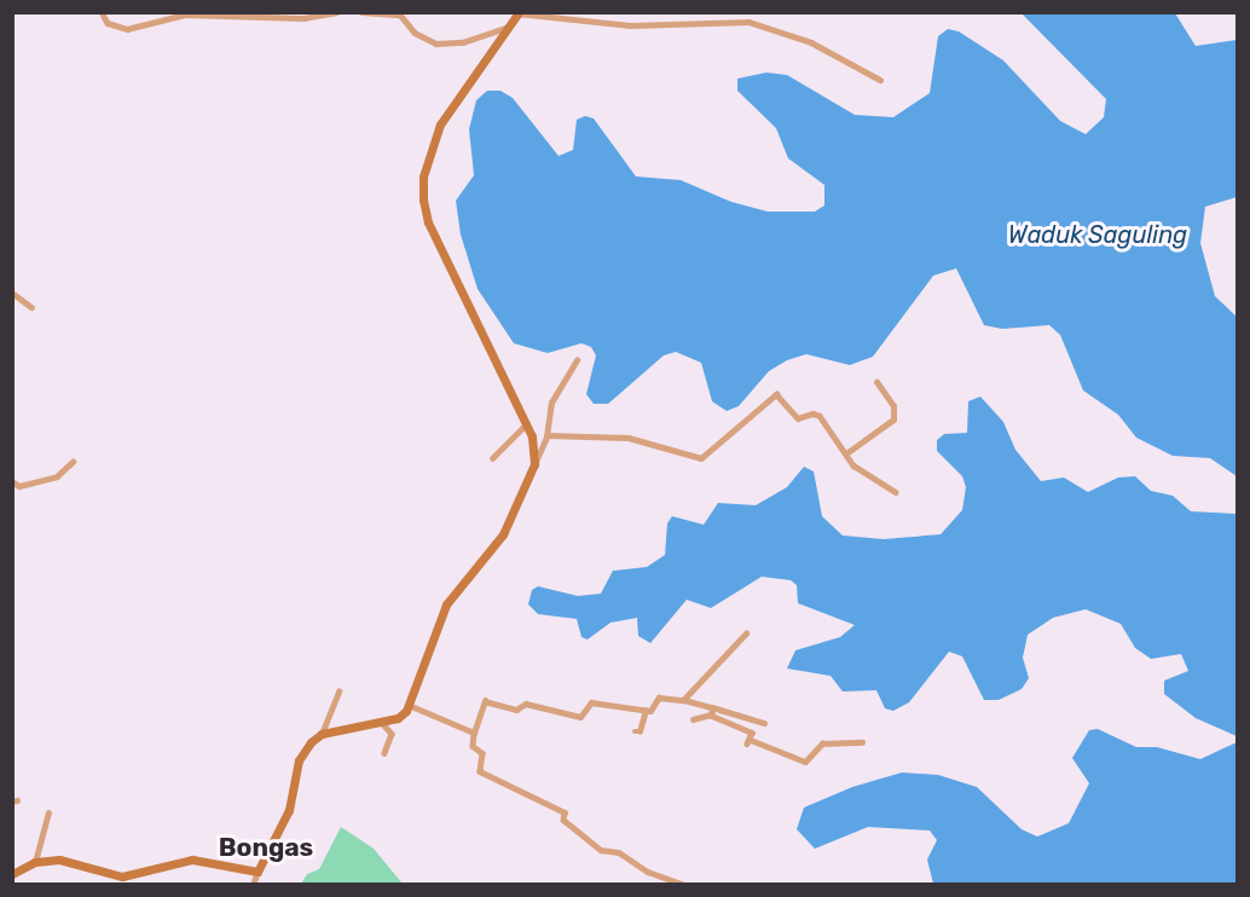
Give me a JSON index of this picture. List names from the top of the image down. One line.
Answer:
{"districts":["Bongas"],"water":["Waduk Saguling"]}
